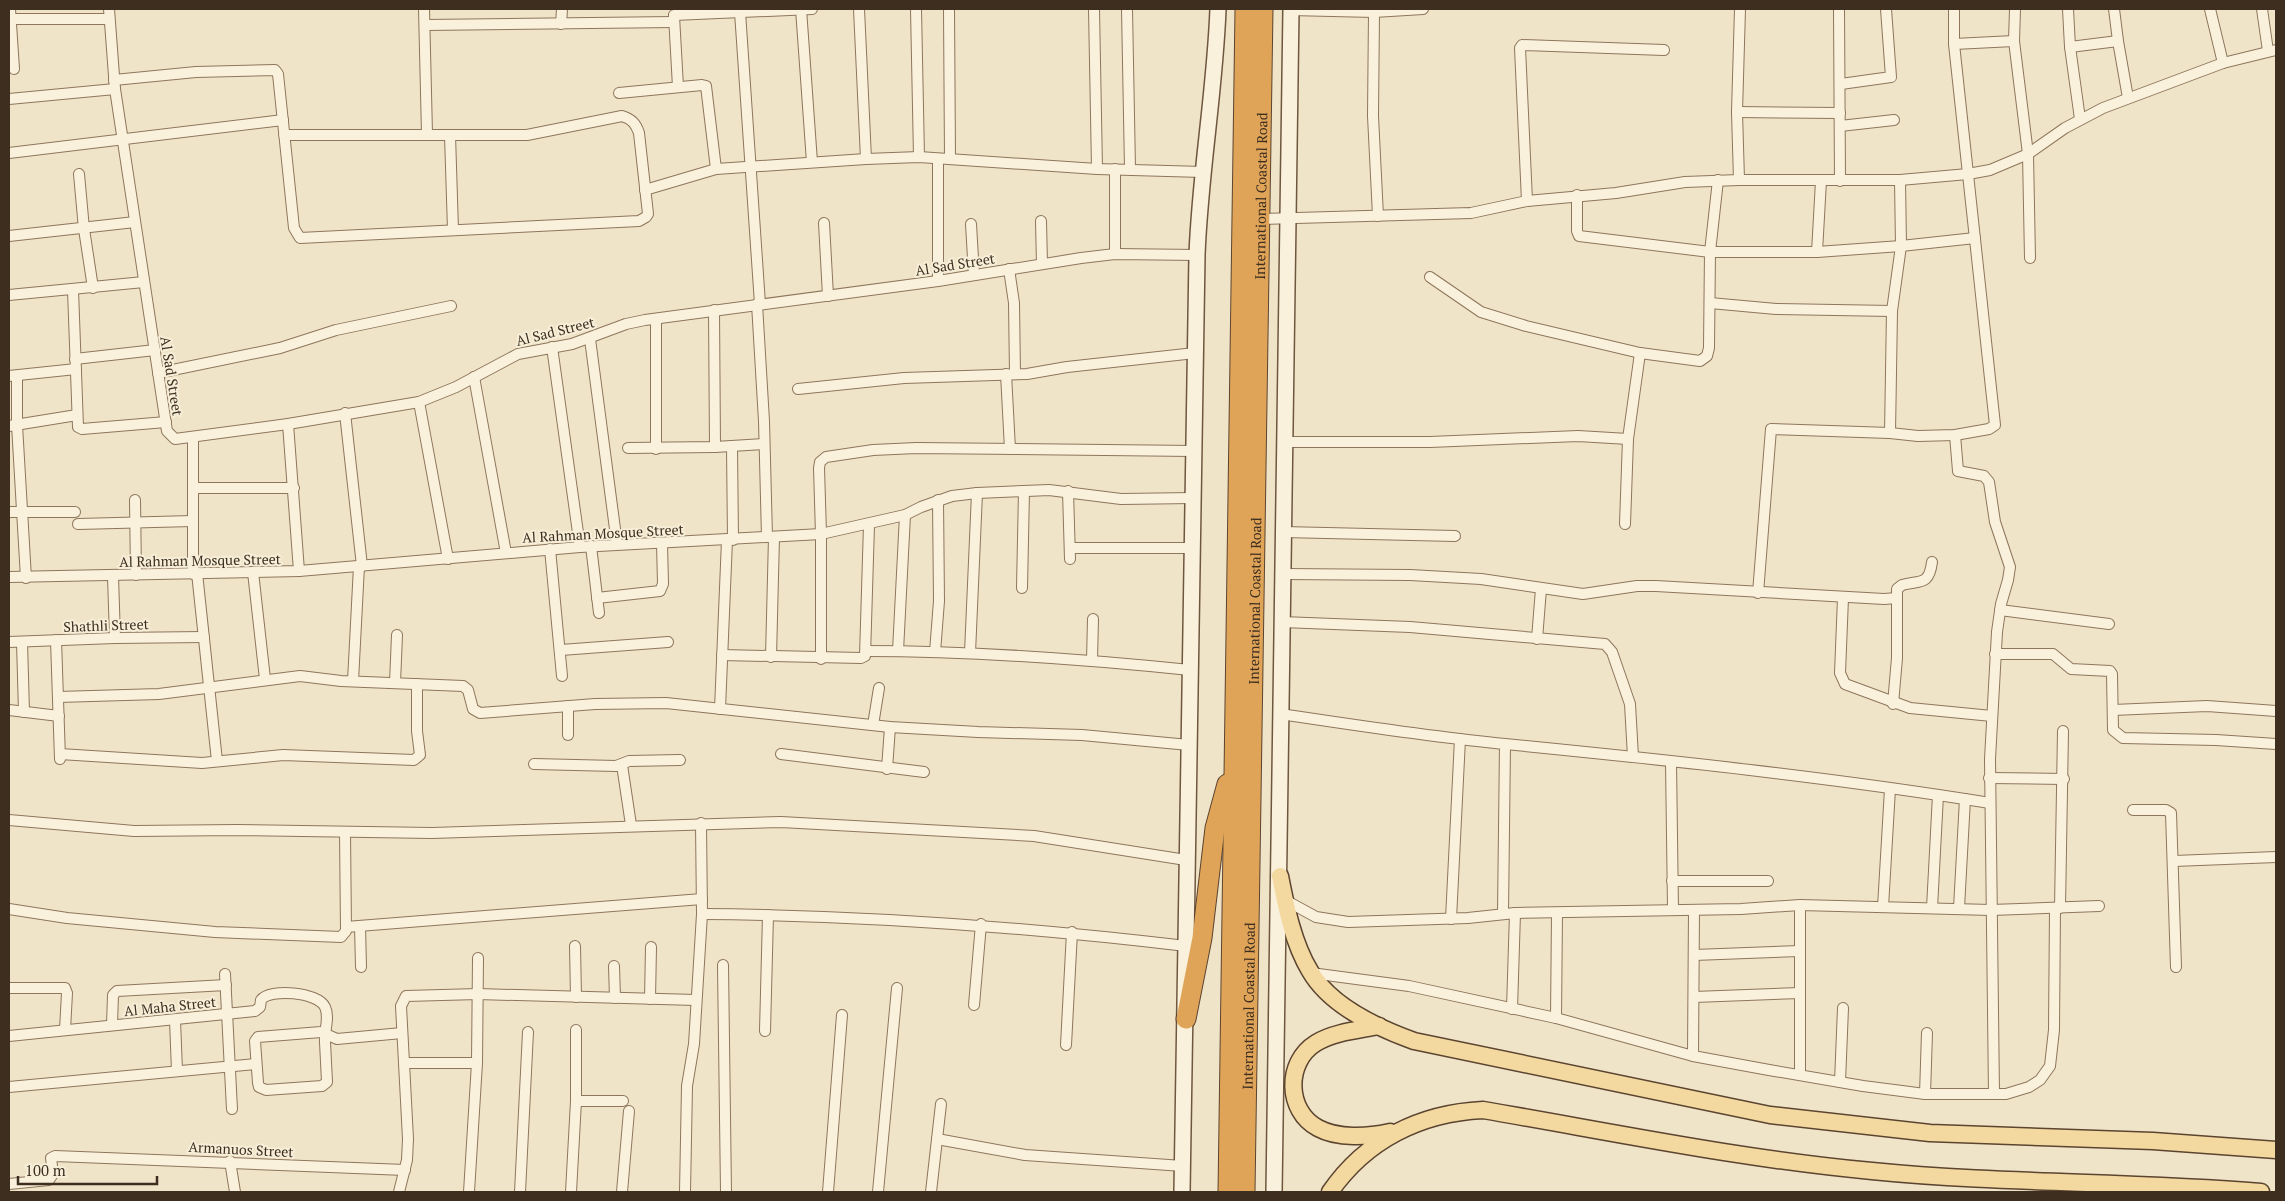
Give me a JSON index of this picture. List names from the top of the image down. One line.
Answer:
{"streets":{"highway":["International Coastal Road"],"street":["Al Sad Street","Al Rahman Mosque Street","Shathli Street","Al Maha Street","Armanuos Street"]},"scale_bar":"100 m"}
